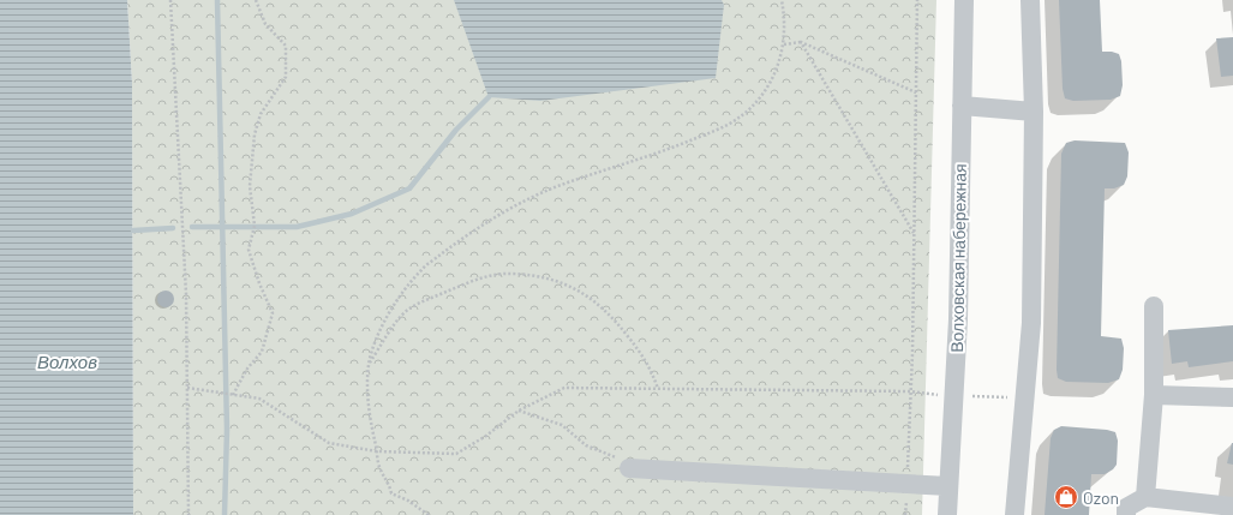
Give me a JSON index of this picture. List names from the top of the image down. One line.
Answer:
{"streets":{"street":["Волховская набережная"]},"water":["Волхов"],"places":{"shop":["Ozon"]}}
